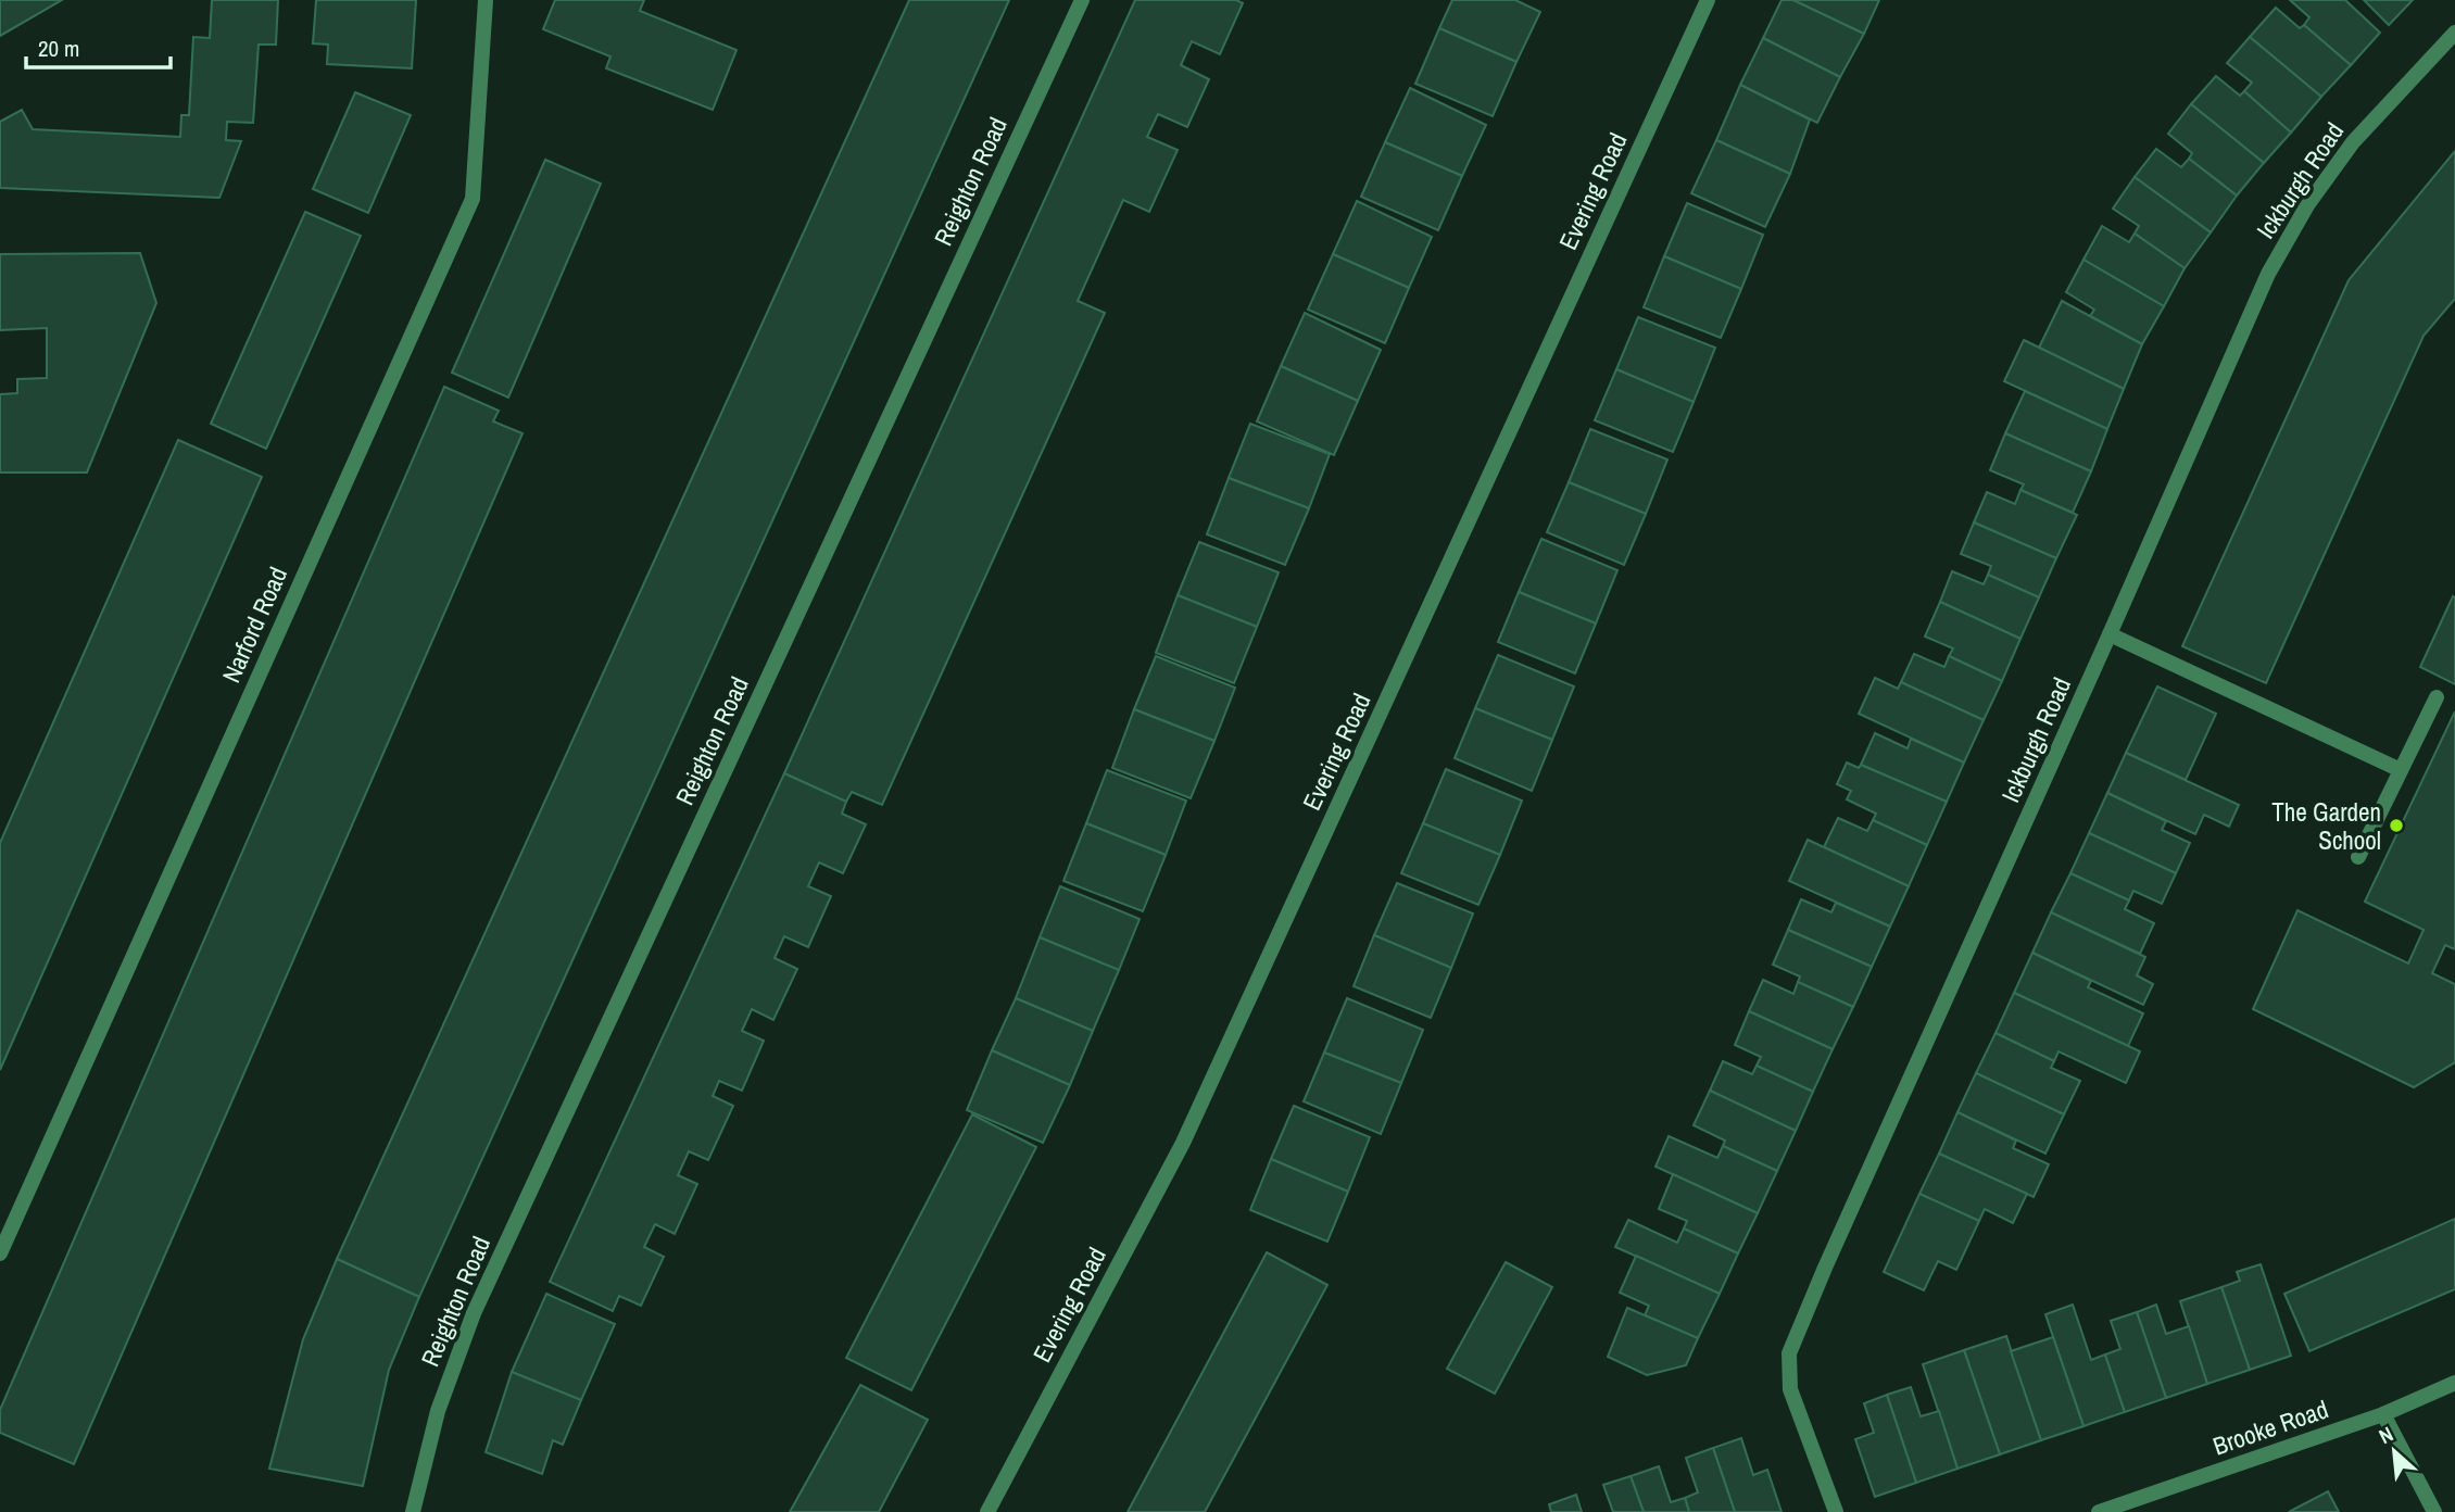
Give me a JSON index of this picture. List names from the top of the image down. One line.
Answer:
{"streets":{"street":["Ickburgh Road","Reighton Road","Evering Road","Narford Road","Brooke Road"]},"places":["The Garden School"],"scale_bar":"20 m","north":"top left"}
